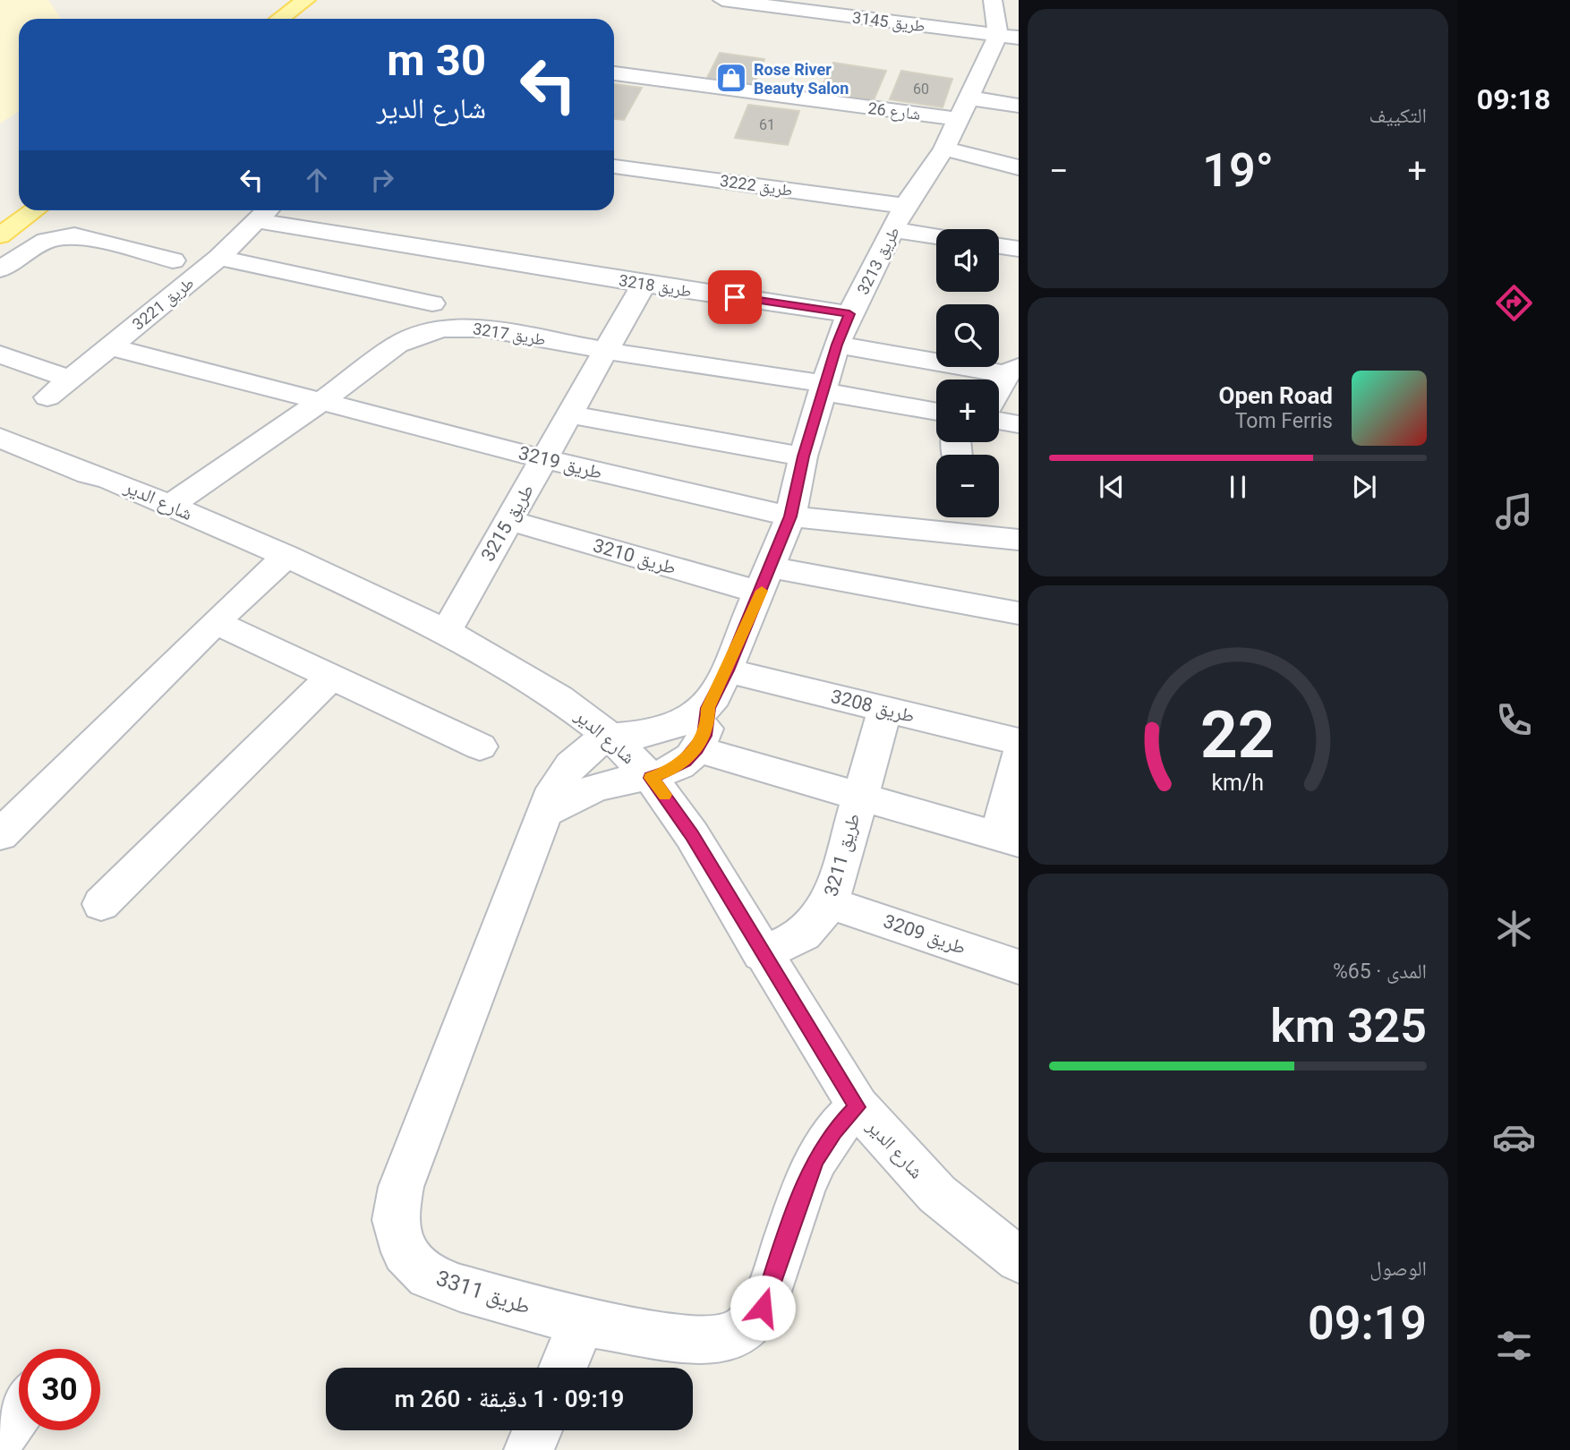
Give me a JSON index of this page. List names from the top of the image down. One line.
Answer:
{"streets":{"street":["طريق 3145","شارع 26","طريق 3222","طريق 3213","طريق 3218","طريق 3221","طريق 3217","طريق 3219","شارع الدير","طريق 3215","طريق 3210","طريق 3208","طريق 3211","طريق 3209","طريق 3311"]},"crossings":[["طريق 3145","طريق 3213"],["شارع 26","طريق 3213"],["طريق 3222","طريق 3213"],["طريق 3213","طريق 3218"],["طريق 3213","طريق 3217"],["طريق 3213","طريق 3219"],["طريق 3213","طريق 3210"],["طريق 3213","طريق 3208"],["طريق 3213","طريق 3211"],["طريق 3218","طريق 3221"],["طريق 3218","طريق 3215"],["طريق 3221","طريق 3219"],["طريق 3217","طريق 3219"],["طريق 3217","شارع الدير"],["طريق 3217","طريق 3215"],["طريق 3219","طريق 3215"],["شارع الدير","طريق 3215"],["شارع الدير","طريق 3211"],["شارع الدير","طريق 3311"],["طريق 3215","طريق 3210"],["طريق 3208","طريق 3211"],["طريق 3211","طريق 3209"]],"places":{"shop":["Rose River Beauty Salon"]},"house_numbers":["60","61"],"page":{"tabs":"09:18","tile":["التكييف",["المدى · 65%","325 km"],["الوصول","09:19"]],"turn":["30 m","شارع الدير"],"heat":["−","19°","+"],"map_buttons":["+","−"],"song":["Open Road","Tom Ferris"],"limit":"30","trip":"09:19 · 1 دقيقة · 260 m","gauge":["22","km/h"]}}
